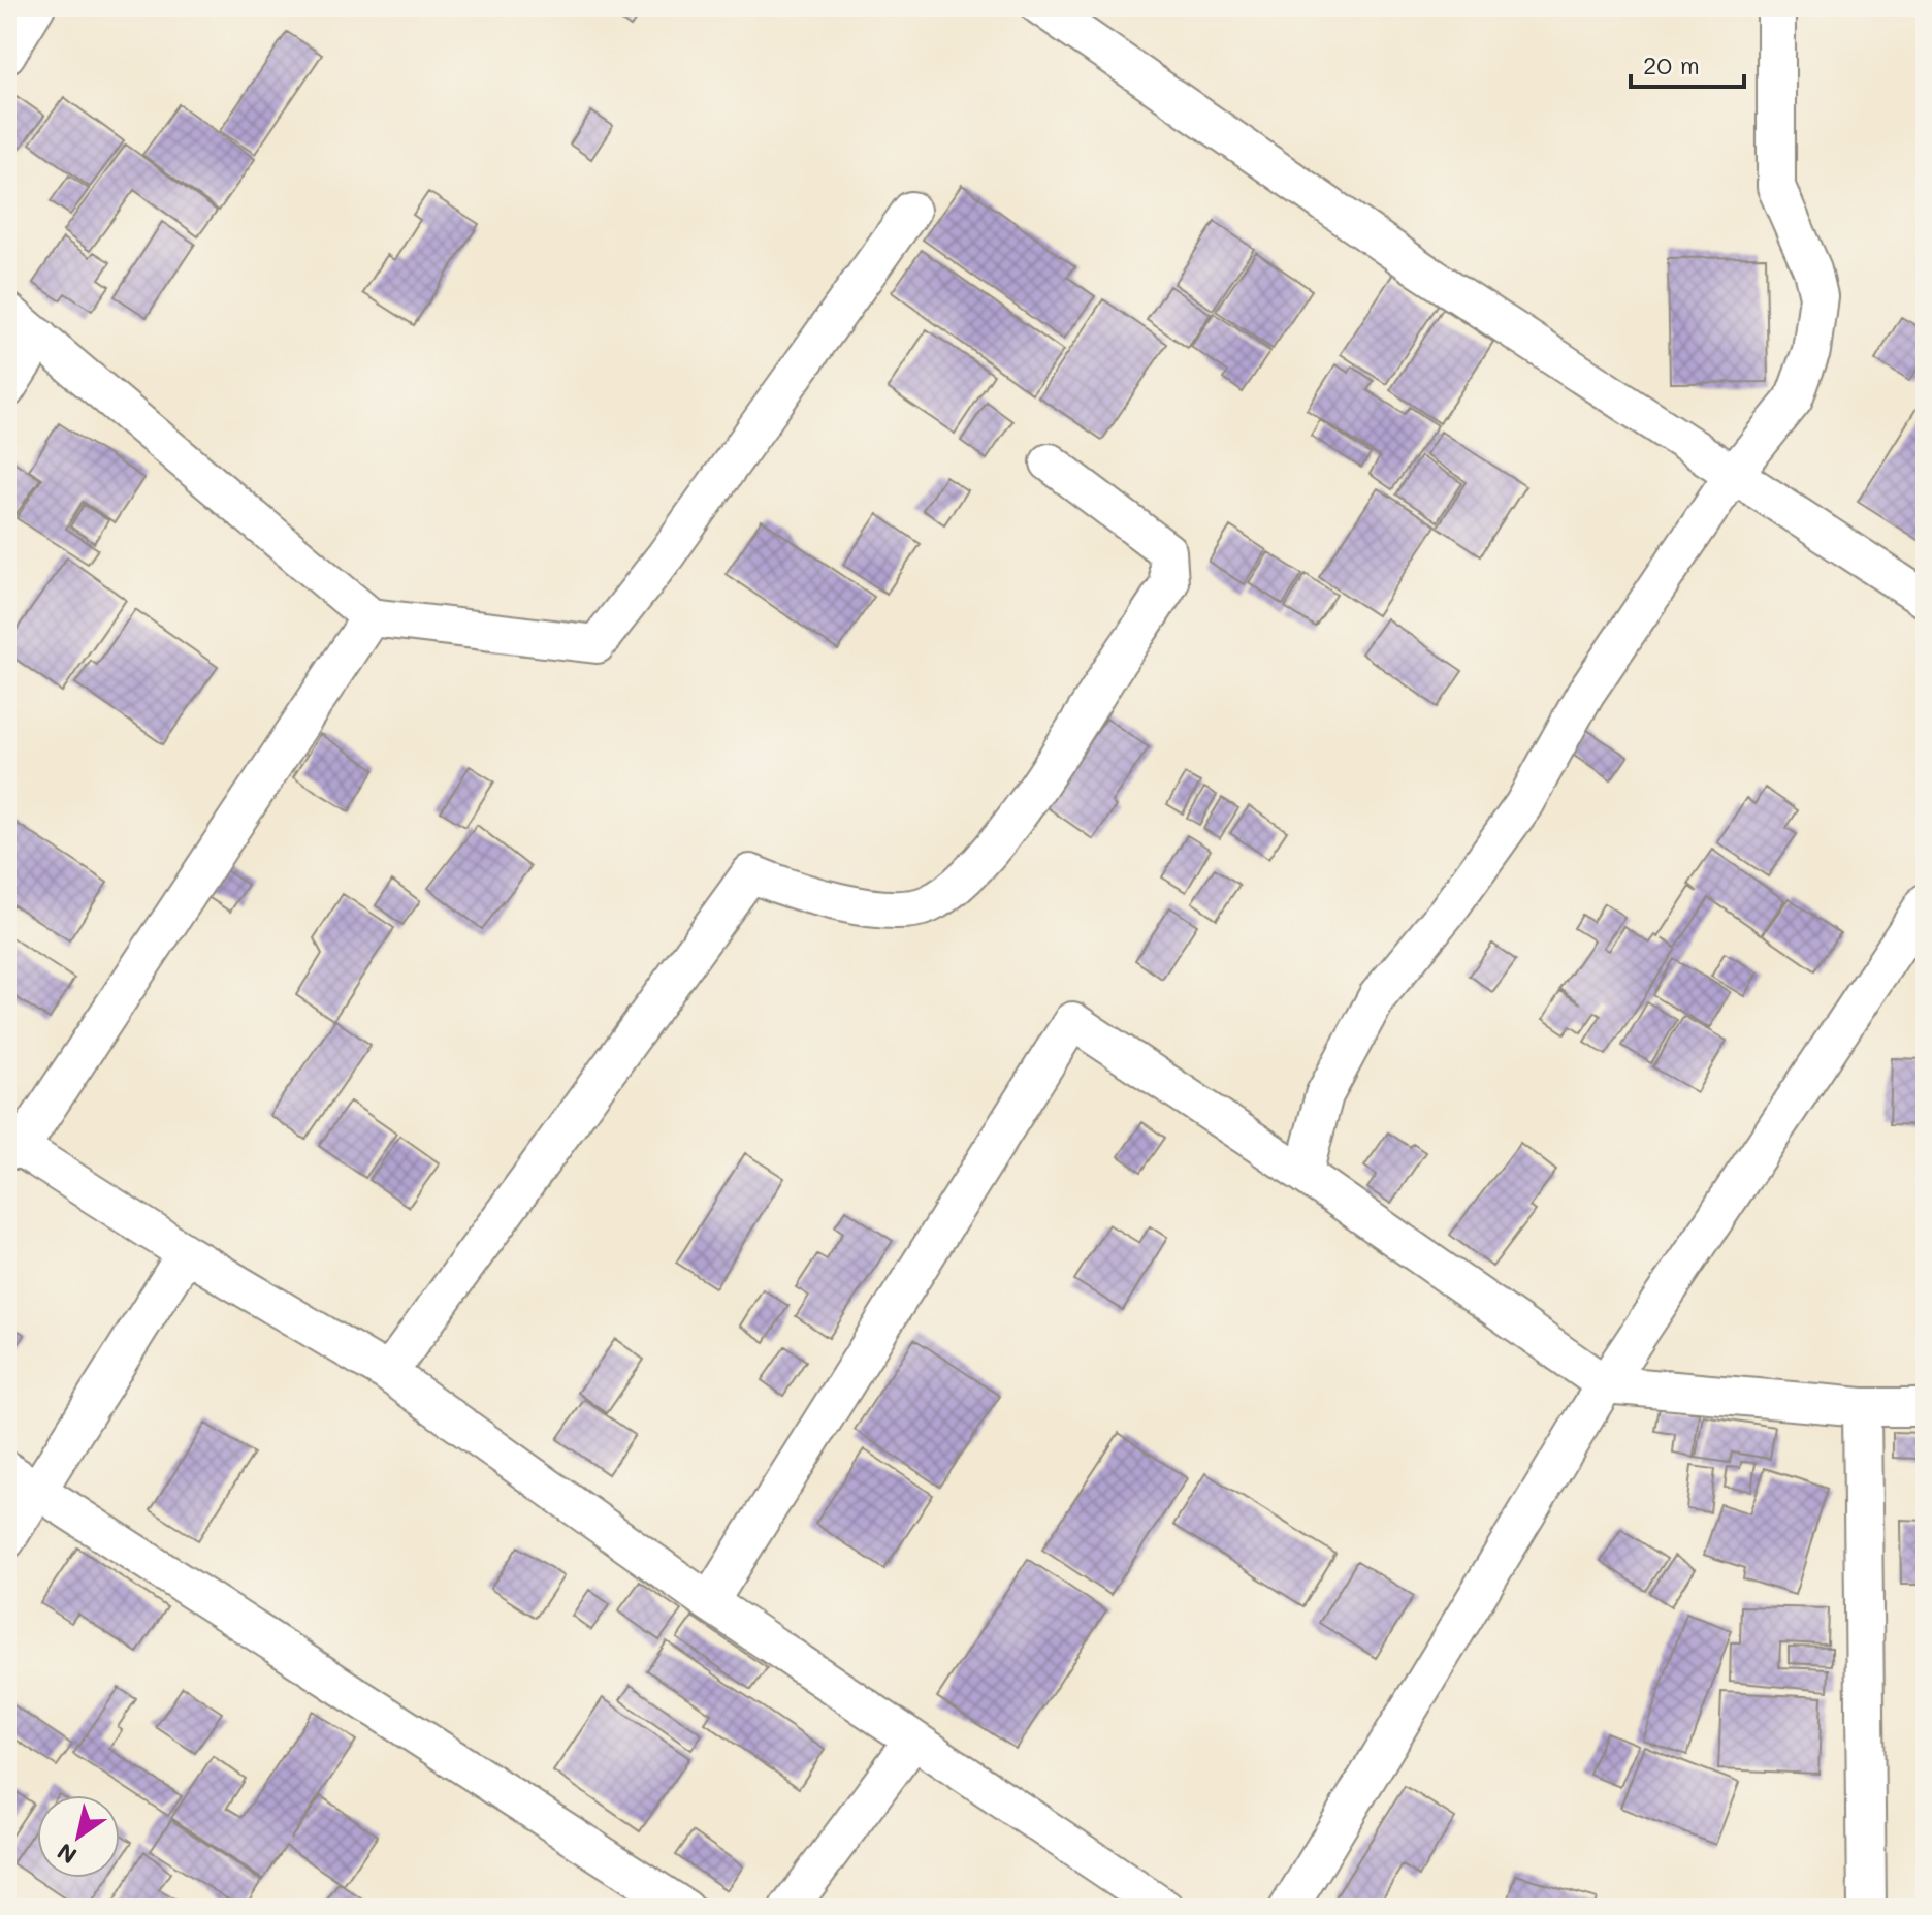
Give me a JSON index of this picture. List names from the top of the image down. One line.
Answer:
{"scale_bar":"20 m","north":"bottom left"}
